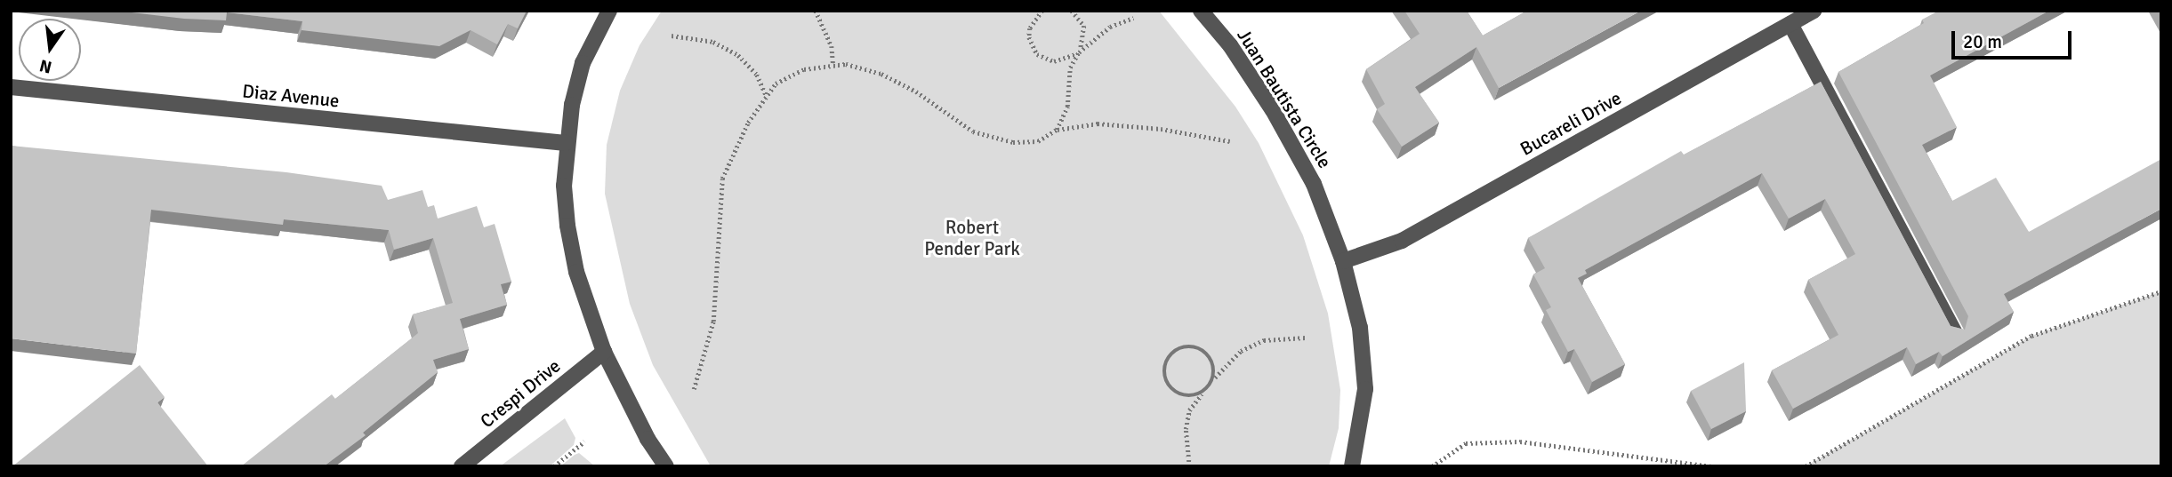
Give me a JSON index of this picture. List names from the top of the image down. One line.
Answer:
{"streets":{"street":["Diaz Avenue","Juan Bautista Circle","Bucareli Drive","Crespi Drive"]},"crossings":[["Juan Bautista Circle","Bucareli Drive"]],"parks":["Robert Pender Park"],"scale_bar":"20 m","north":"bottom"}
